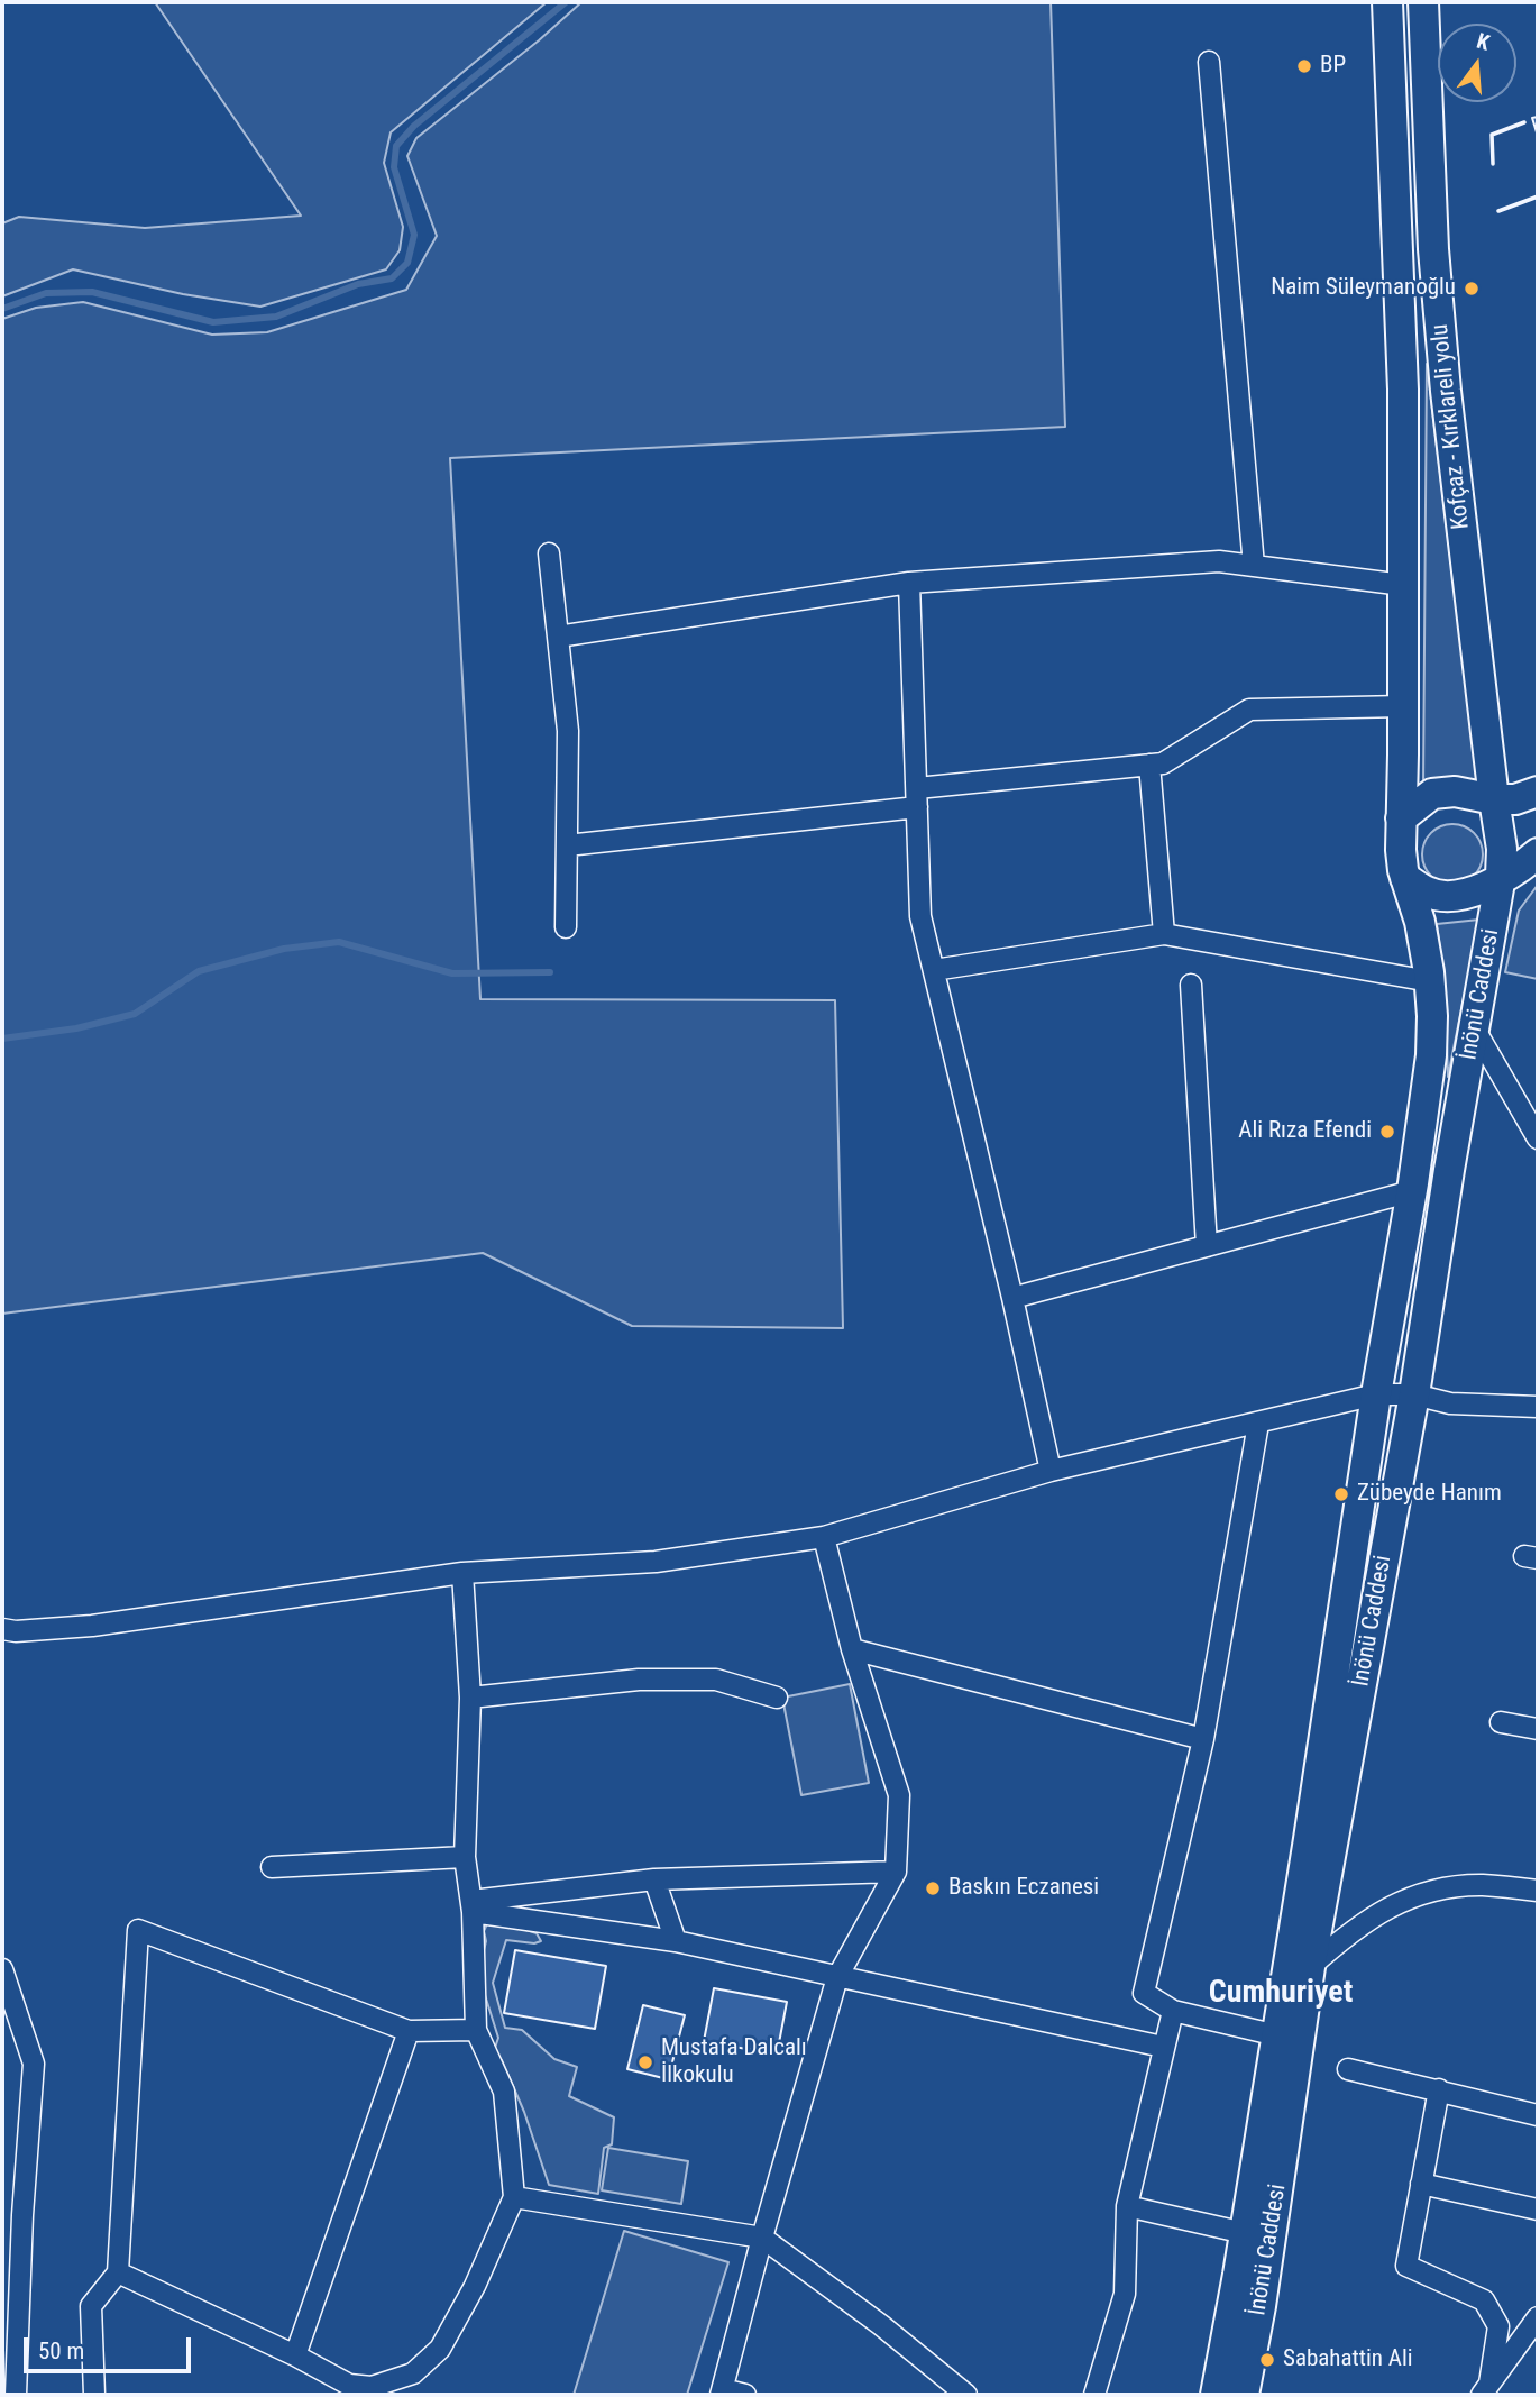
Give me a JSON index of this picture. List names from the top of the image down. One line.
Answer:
{"streets":{"main road":["Kofçaz - Kırklareli yolu","İnönü Caddesi"]},"crossings":[["Kofçaz - Kırklareli yolu","İnönü Caddesi"]],"districts":["Cumhuriyet"],"places":["BP","Naim Süleymanoğlu","Ali Rıza Efendi","Zübeyde Hanım","Baskın Eczanesi","Mustafa Dalcalı İlkokulu","Sabahattin Ali"],"scale_bar":"50 m","north":"top"}
